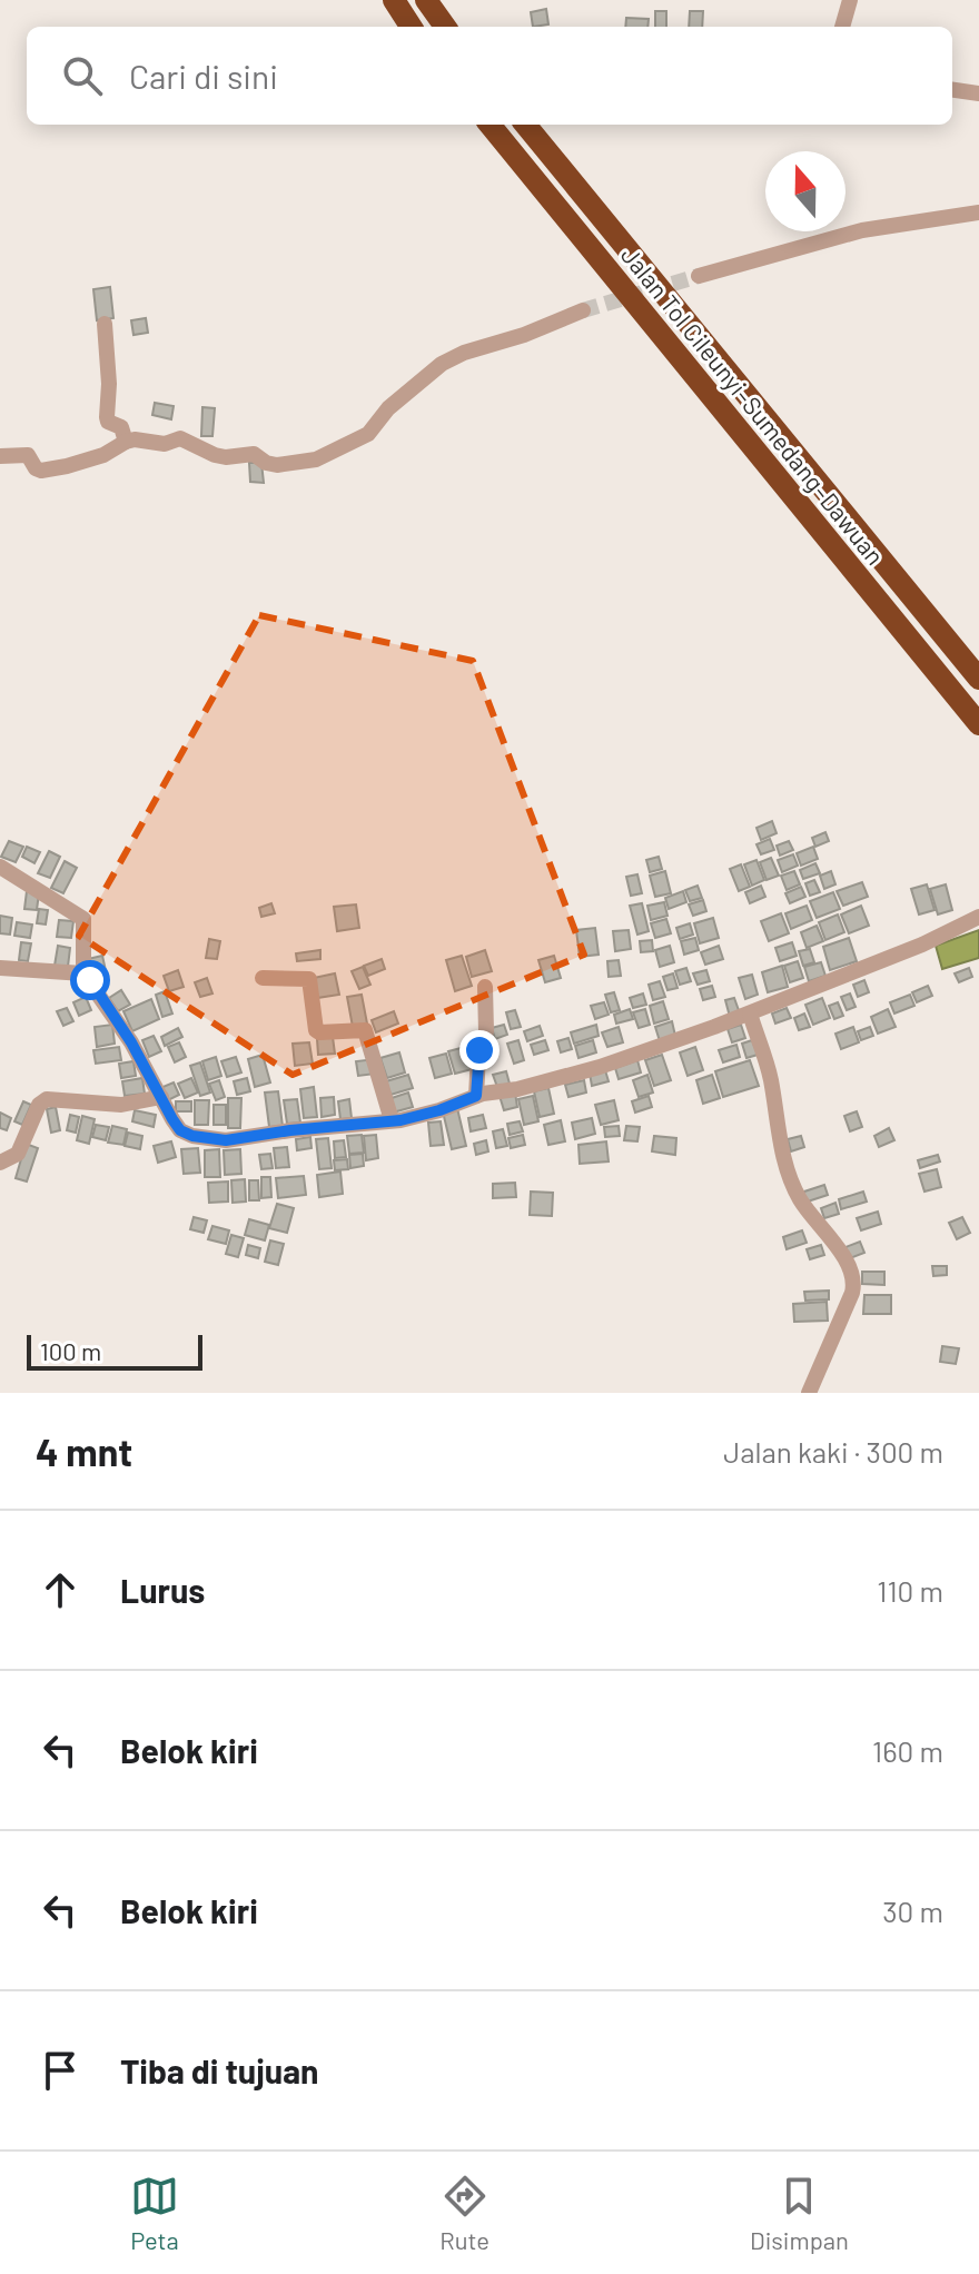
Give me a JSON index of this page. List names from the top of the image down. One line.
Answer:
{"streets":{"highway":["Jalan Tol Cileunyi–Sumedang–Dawuan"]},"scale_bar":"100 m","north":"top","page":{"search":"Cari di sini","scale":"100 m","heading":["4 mnt","Jalan kaki · 300 m"],"list":[["Lurus","110 m"],["Belok kiri","160 m"],["Belok kiri","30 m"],"Tiba di tujuan"],"nav":["Peta","Rute","Disimpan"]}}
